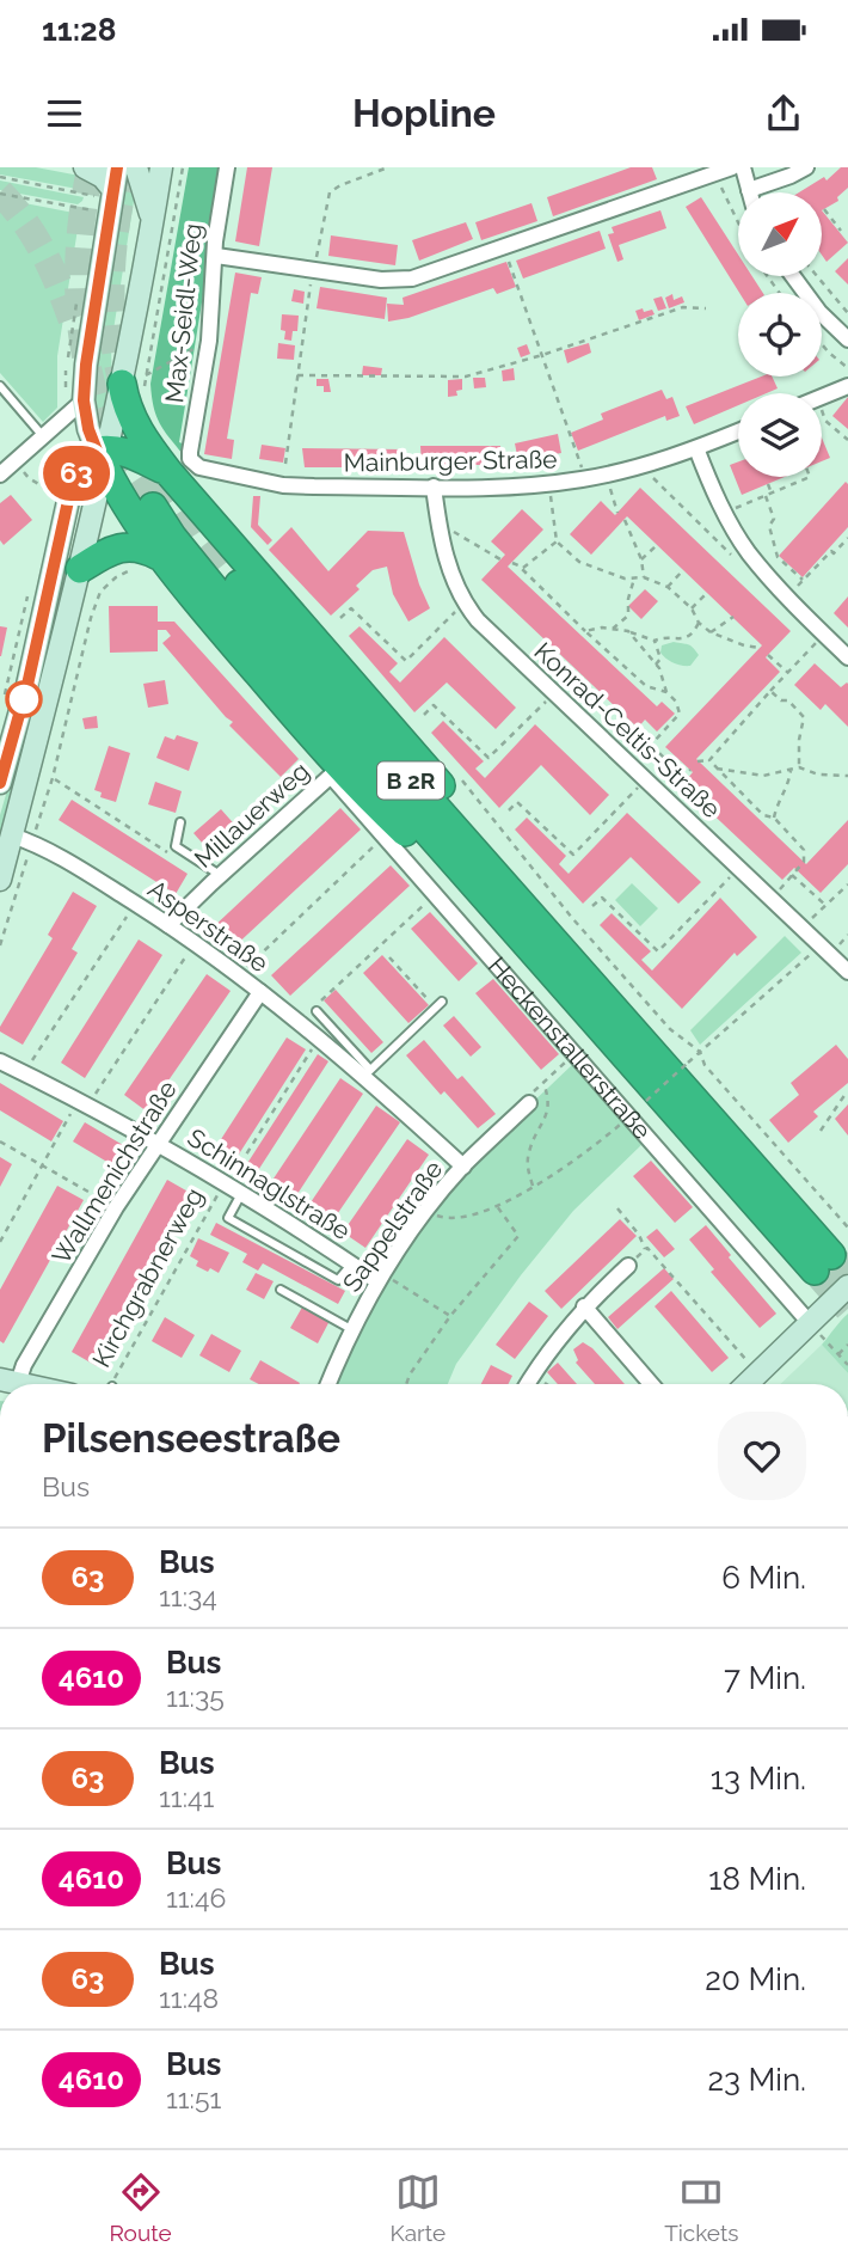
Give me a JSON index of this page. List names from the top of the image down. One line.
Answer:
{"streets":{"highway":["B 2R","Heckenstallerstraße"],"street":["Max-Seidl-Weg","Mainburger Straße","Konrad-Celtis-Straße","Millauerweg","Asperstraße","Wallmenichstraße","Schinnaglstraße","Sappelstraße"],"path":["Kirchgrabnerweg"]},"crossings":[["Max-Seidl-Weg","Mainburger Straße"],["Mainburger Straße","Konrad-Celtis-Straße"],["B 2R","Heckenstallerstraße"],["Millauerweg","Asperstraße"],["Millauerweg","Heckenstallerstraße"],["Asperstraße","Wallmenichstraße"],["Asperstraße","Sappelstraße"],["Asperstraße","Kirchgrabnerweg"],["Wallmenichstraße","Schinnaglstraße"],["Schinnaglstraße","Sappelstraße"],["Schinnaglstraße","Kirchgrabnerweg"]],"lines":["bus line 63"],"north":"top right","page":{"status":"11:28","header":"Hopline","on_map":"63","heading":["Pilsenseestraße","Bus"],"list":[{"mark":"63","name":"Bus","note":"11:34","value":"6 Min."},{"mark":"4610","name":"Bus","note":"11:35","value":"7 Min."},{"mark":"63","name":"Bus","note":"11:41","value":"13 Min."},{"mark":"4610","name":"Bus","note":"11:46","value":"18 Min."},{"mark":"63","name":"Bus","note":"11:48","value":"20 Min."},{"mark":"4610","name":"Bus","note":"11:51","value":"23 Min."}],"tabs":["Route","Karte","Tickets"]}}
